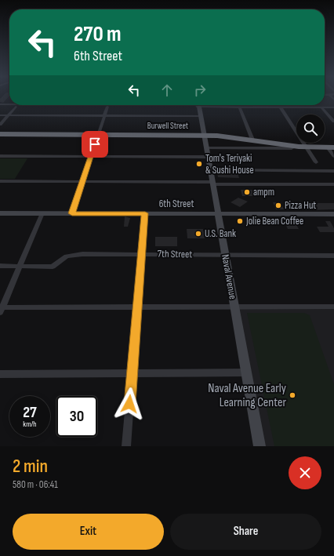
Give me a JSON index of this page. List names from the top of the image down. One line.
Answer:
{"streets":{"highway":["Burwell Street"],"street":["6th Street","7th Street","Naval Avenue"]},"crossings":[["Burwell Street","Naval Avenue"],["6th Street","Naval Avenue"],["7th Street","Naval Avenue"]],"places":["Tom's Teriyaki & Sushi House","ampm","Pizza Hut","Jolie Bean Coffee","U.S. Bank","Naval Avenue Early Learning Center"],"page":{"turn":["270 m","6th Street"],"speed":"27 km/h","limit":"30","heading":["2 min","580 m · 06:41"],"buttons":["Exit","Share"]}}
